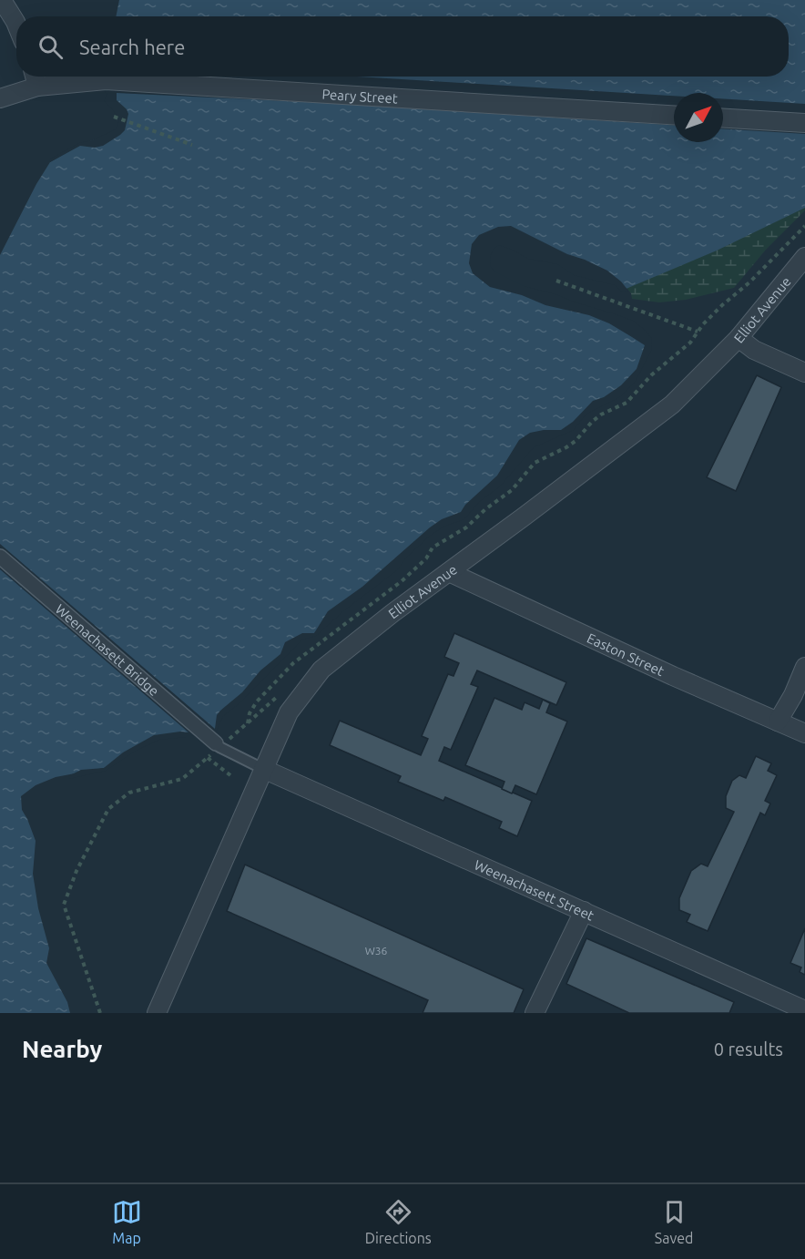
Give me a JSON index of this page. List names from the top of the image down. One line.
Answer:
{"streets":{"street":["Peary Street","Elliot Avenue","Weenachasett Bridge","Easton Street","Weenachasett Street"]},"crossings":[["Elliot Avenue","Easton Street"],["Elliot Avenue","Weenachasett Street"]],"house_numbers":["W36"],"north":"top right","page":{"search":"Search here","heading":["Nearby","0 results"],"nav":["Map","Directions","Saved"]}}
